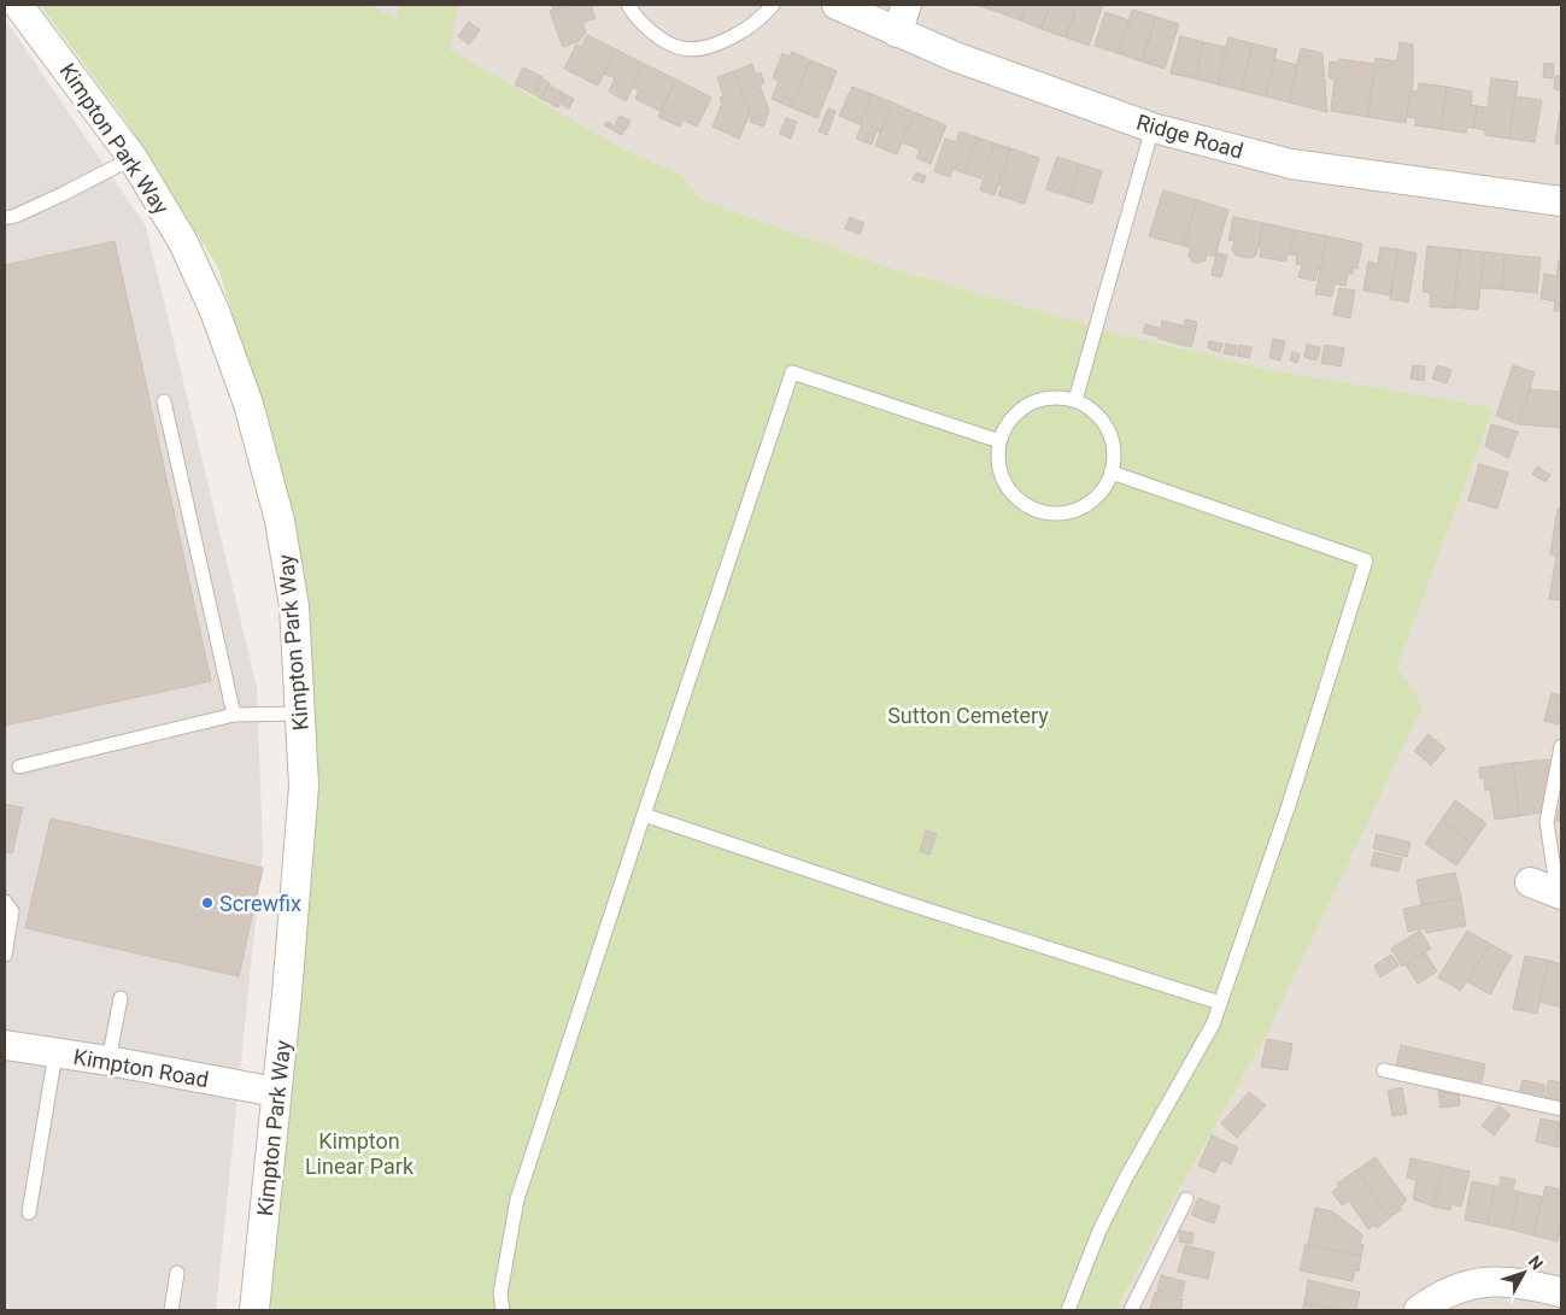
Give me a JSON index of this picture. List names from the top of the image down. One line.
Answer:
{"streets":{"street":["Ridge Road","Kimpton Park Way","Kimpton Road"]},"crossings":[["Kimpton Park Way","Kimpton Road"]],"parks":["Sutton Cemetery","Kimpton Linear Park"],"places":["Screwfix"],"north":"top right"}
